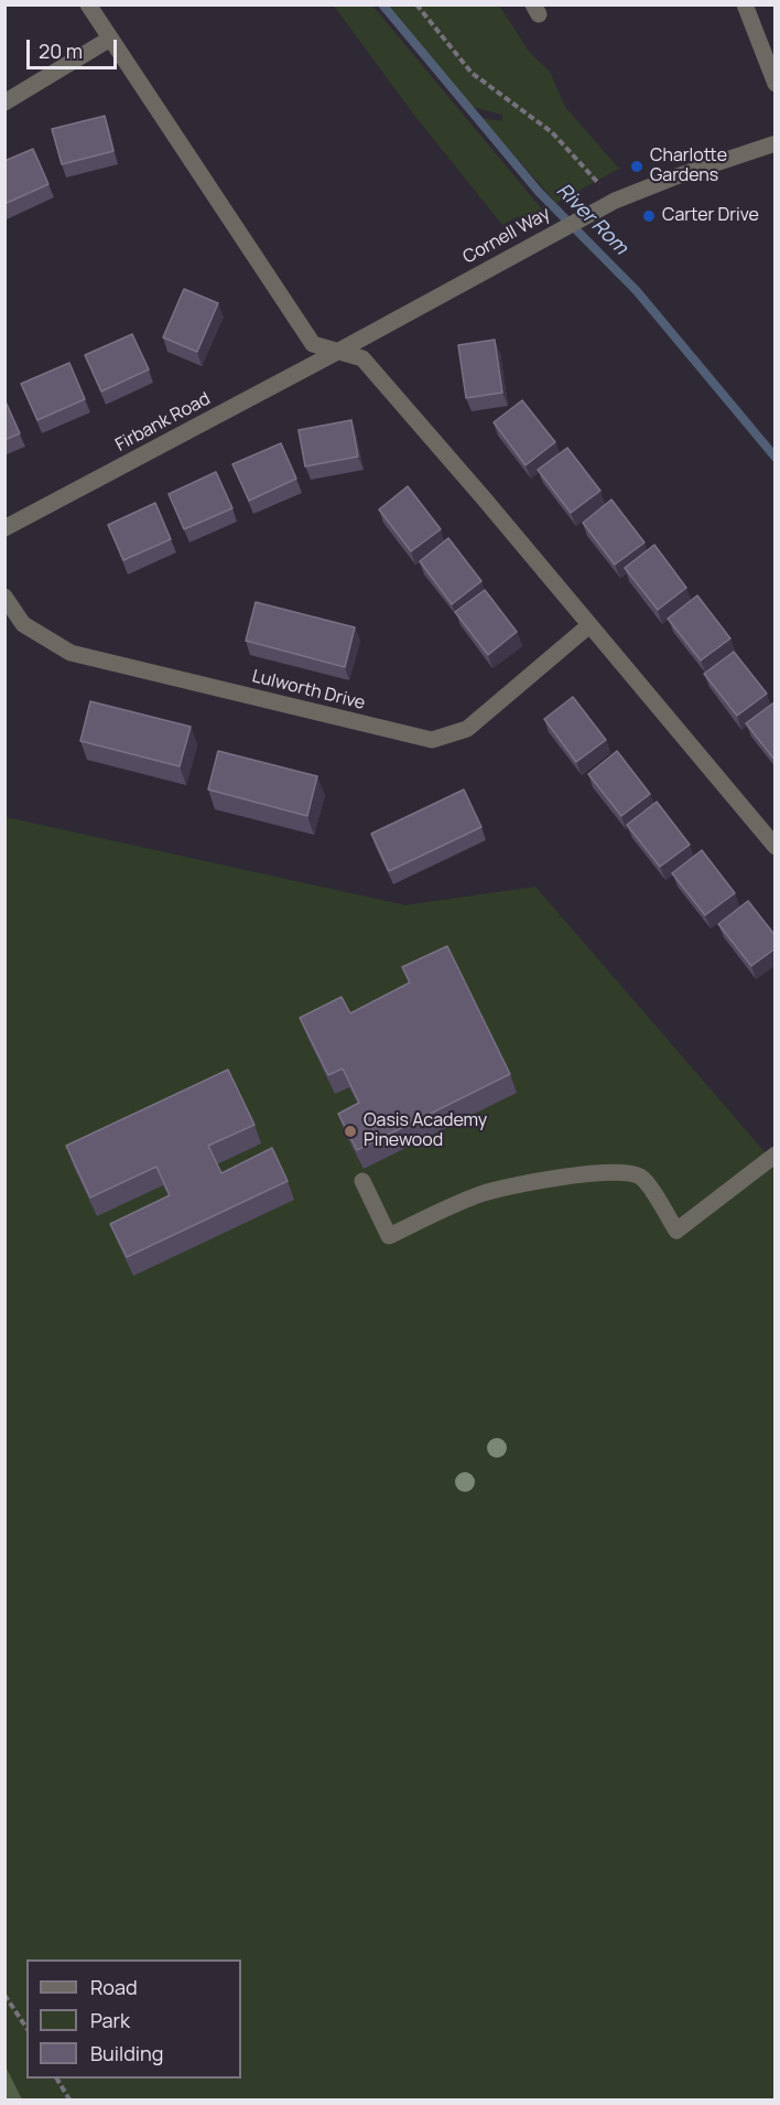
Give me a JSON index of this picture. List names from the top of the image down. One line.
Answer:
{"streets":{"street":["Cornell Way","Firbank Road","Lulworth Drive"]},"crossings":[["Cornell Way","Firbank Road"]],"water":["River Rom"],"places":["Charlotte Gardens","Carter Drive","Oasis Academy Pinewood"],"legend":["Road","Park","Building"],"scale_bar":"20 m"}
